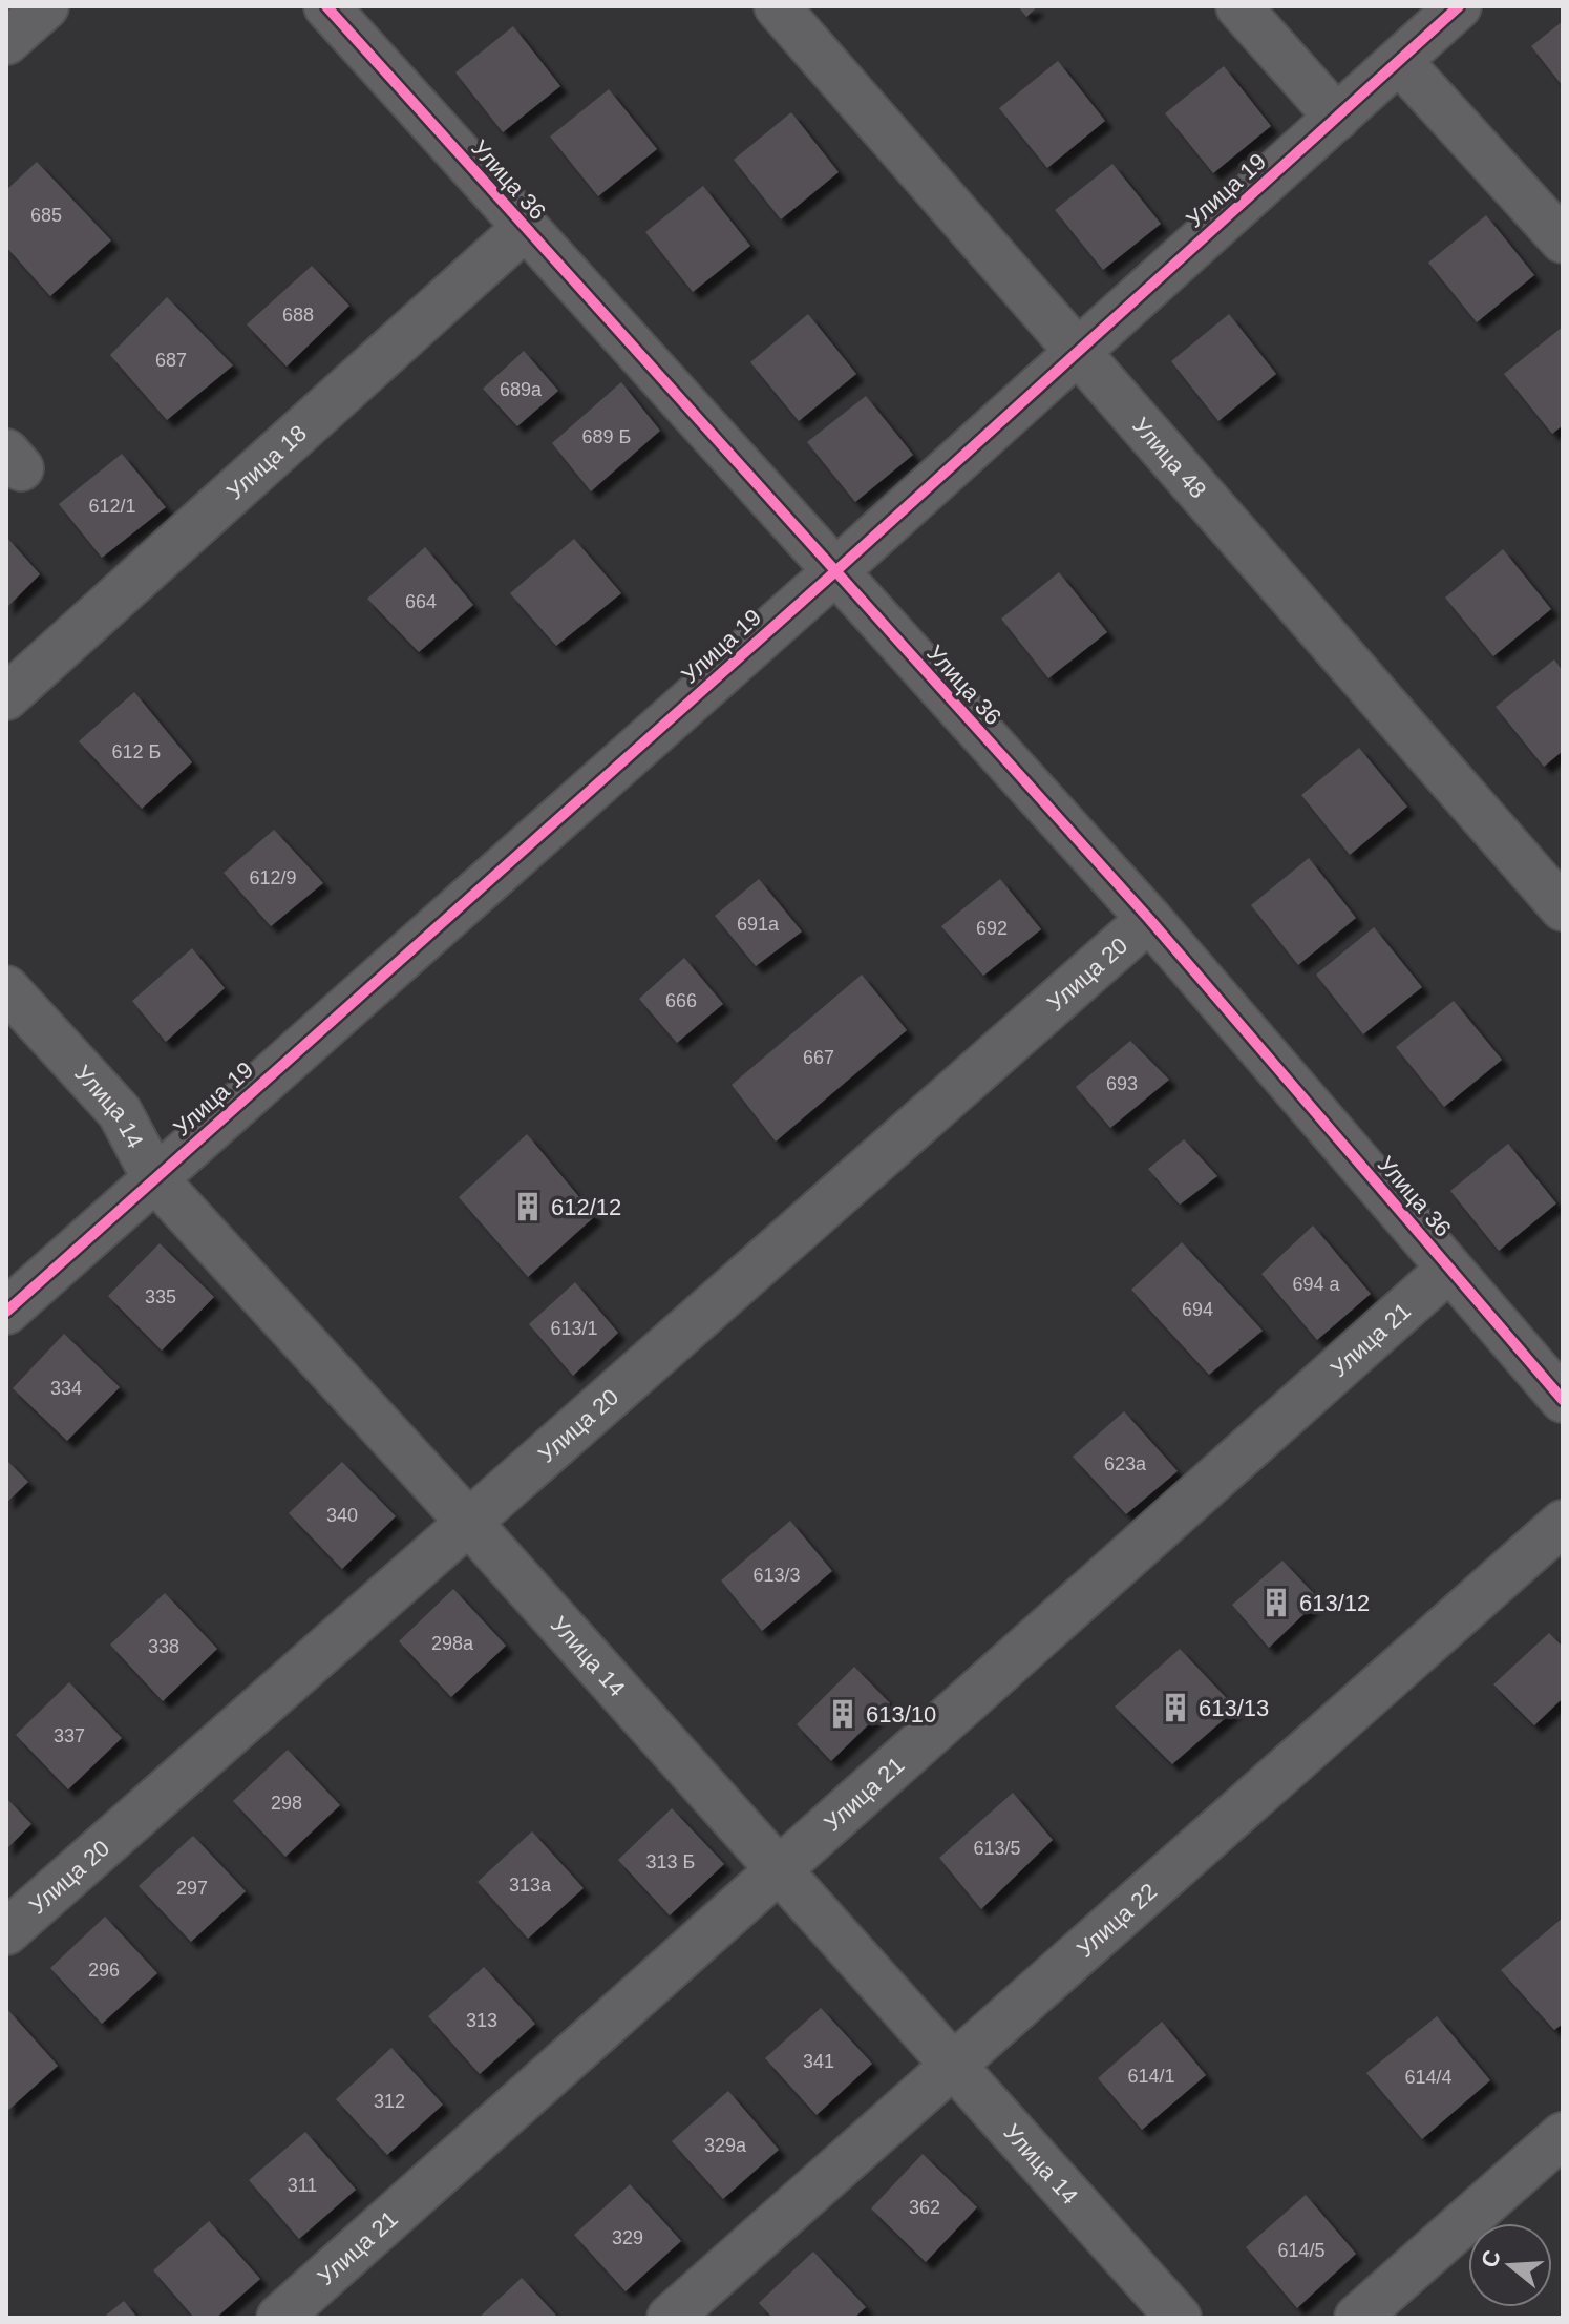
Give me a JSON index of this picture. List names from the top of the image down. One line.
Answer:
{"streets":{"street":["Улица 36","Улица 19","Улица 48","Улица 18","Улица 20","Улица 14","Улица 21","Улица 22"]},"crossings":[["Улица 36","Улица 19"],["Улица 36","Улица 18"],["Улица 36","Улица 20"],["Улица 36","Улица 21"],["Улица 19","Улица 48"],["Улица 19","Улица 14"],["Улица 20","Улица 14"],["Улица 14","Улица 21"],["Улица 14","Улица 22"]],"places":{"building":["612/12","613/12","613/13","613/10"]},"house_numbers":["685","688","687","689а","689 Б","612/1","664","612 Б","612/9","691а","692","666","667","693","694 а","335","694","613/1","334","623а","340","613/3","298а","338","337","298","613/5","313 Б","313а","297","296","313","341","614/1","614/4","312","329а","311","362","329","614/5"],"north":"left"}
